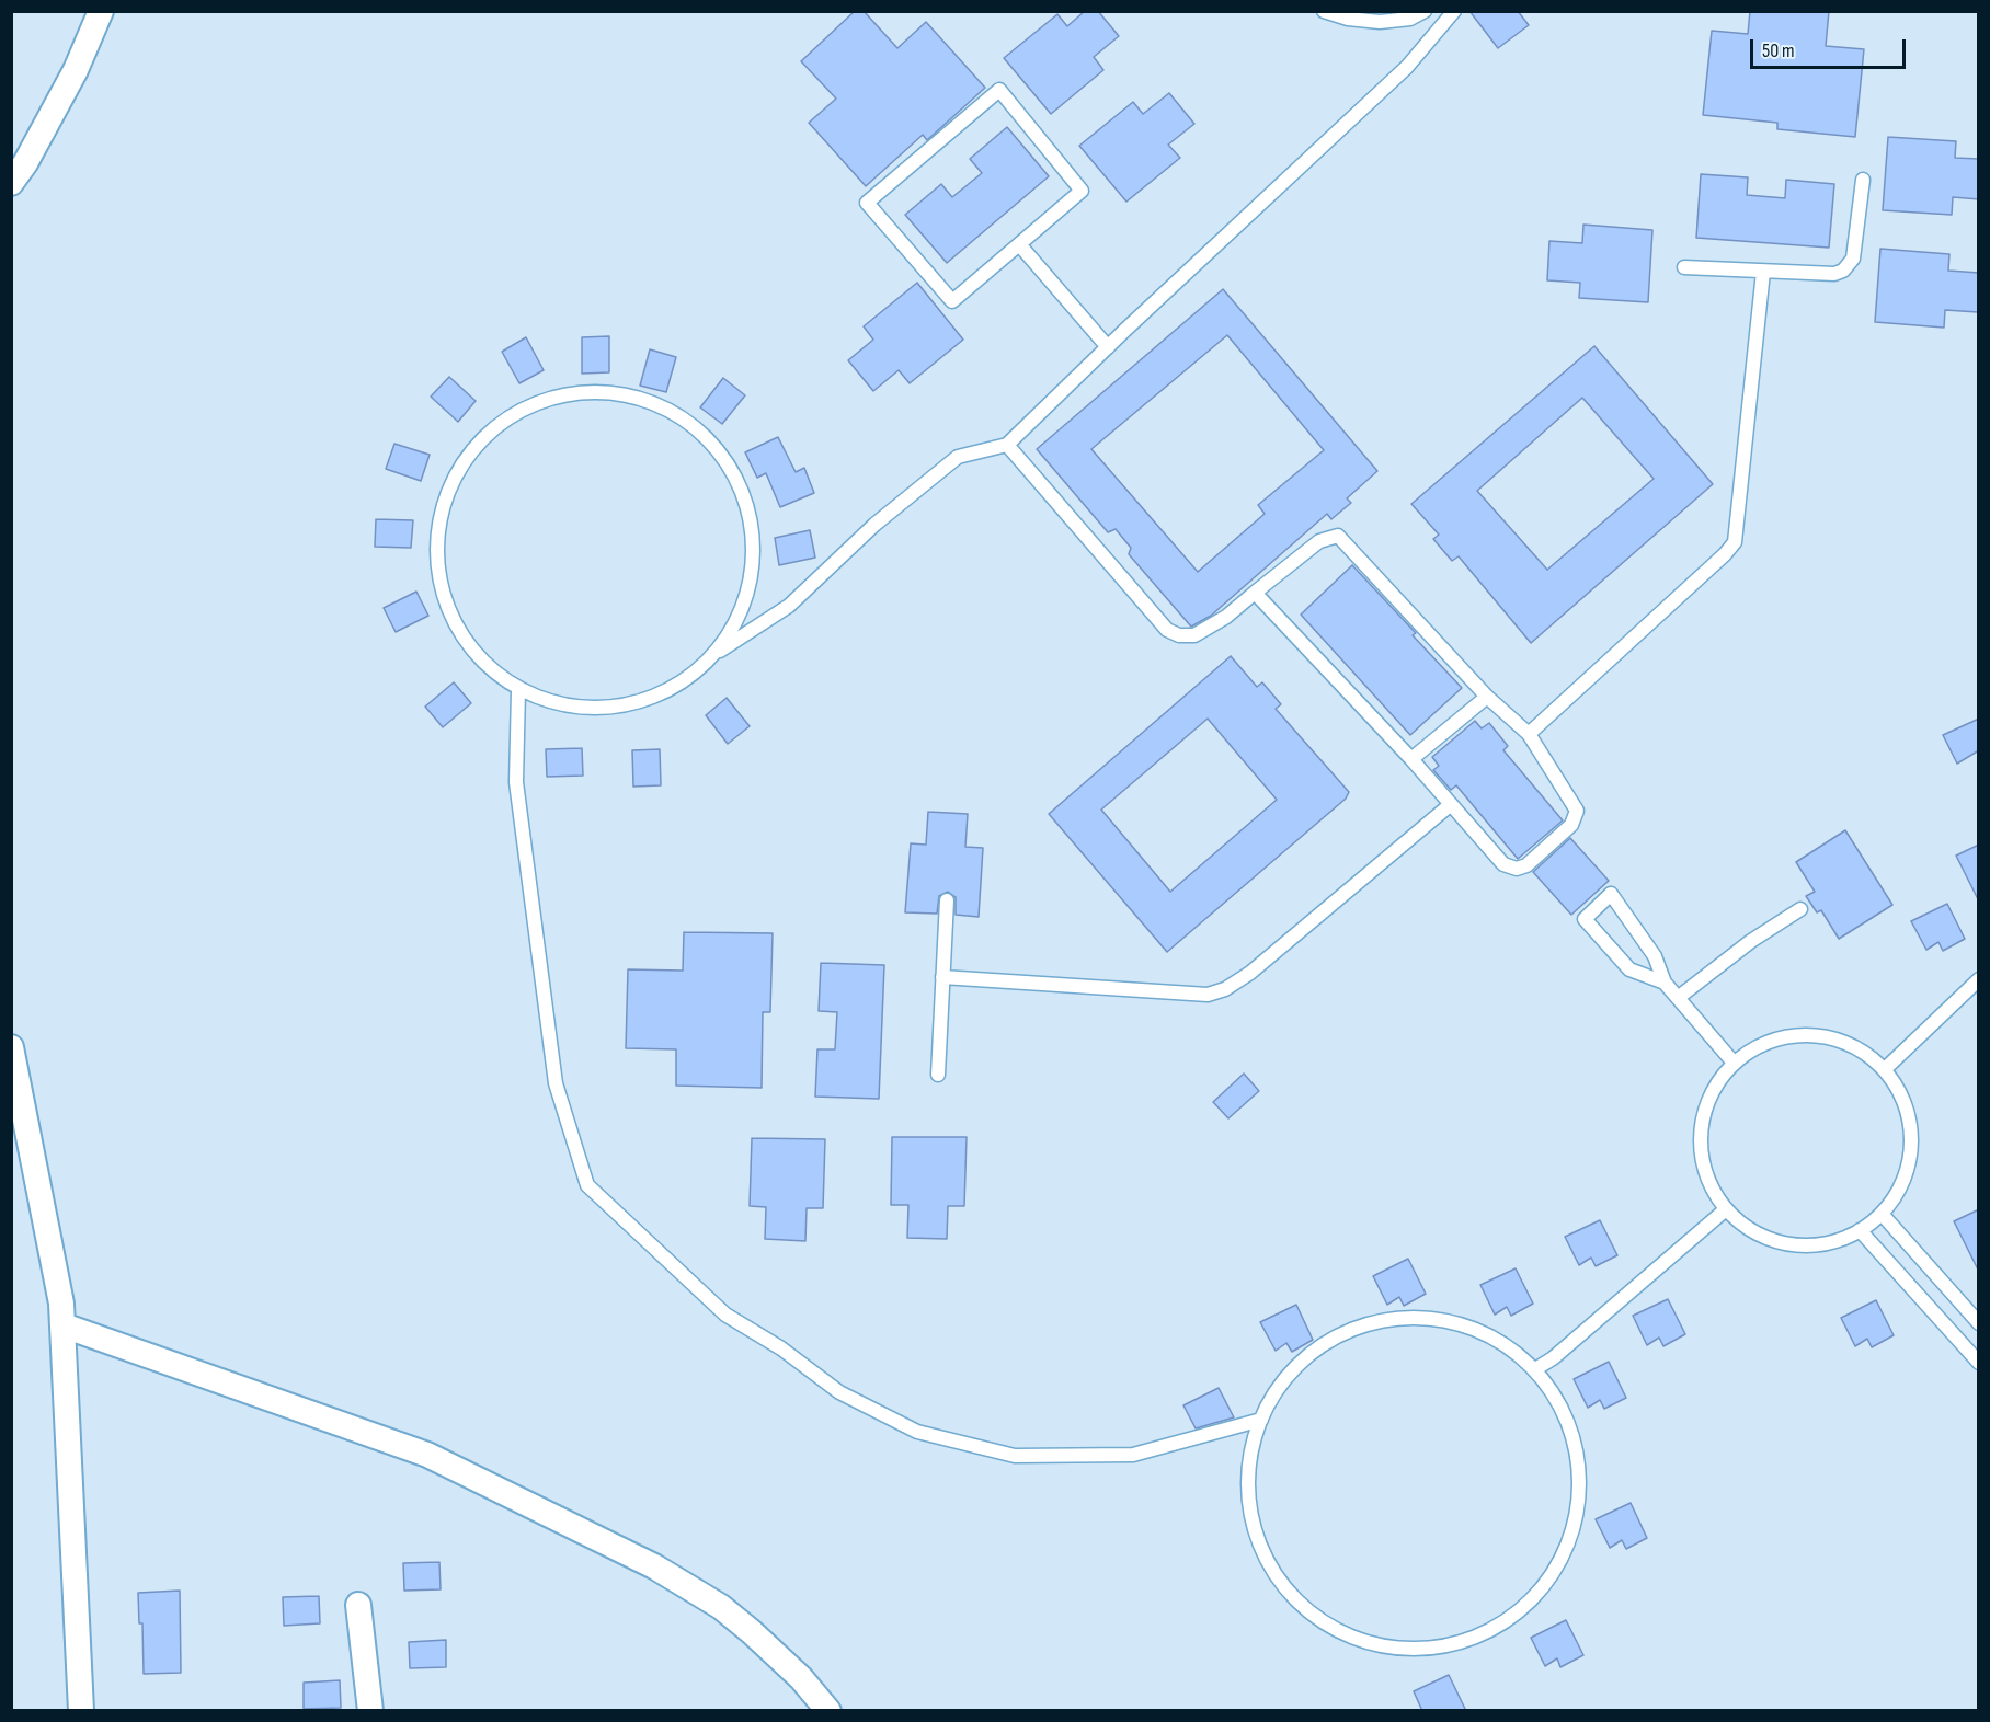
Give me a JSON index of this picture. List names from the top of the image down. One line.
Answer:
{"scale_bar":"50 m"}
